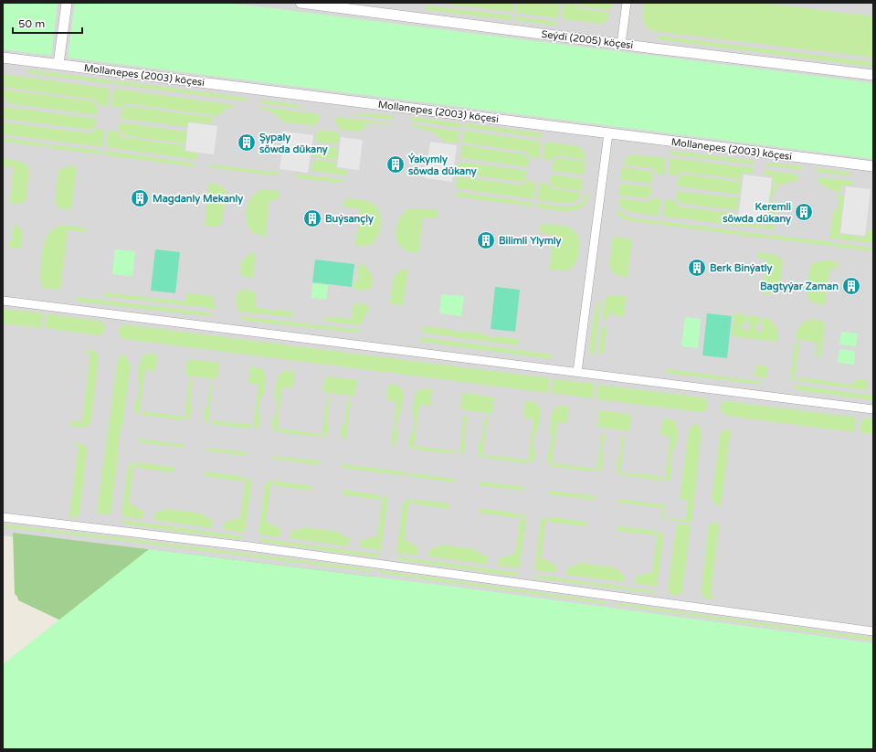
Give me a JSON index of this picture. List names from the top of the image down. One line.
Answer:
{"streets":{"street":["Seýdi (2005) köçesi","Mollanepes (2003) köçesi"]},"places":{"building":["Şypaly söwda dükany","Ýakymly söwda dükany","Magdanly Mekanly","Keremli söwda dükany","Buýsançly","Bilimli Ylymly","Berk Binýatly","Bagtyýar Zaman"]},"scale_bar":"50 m"}
